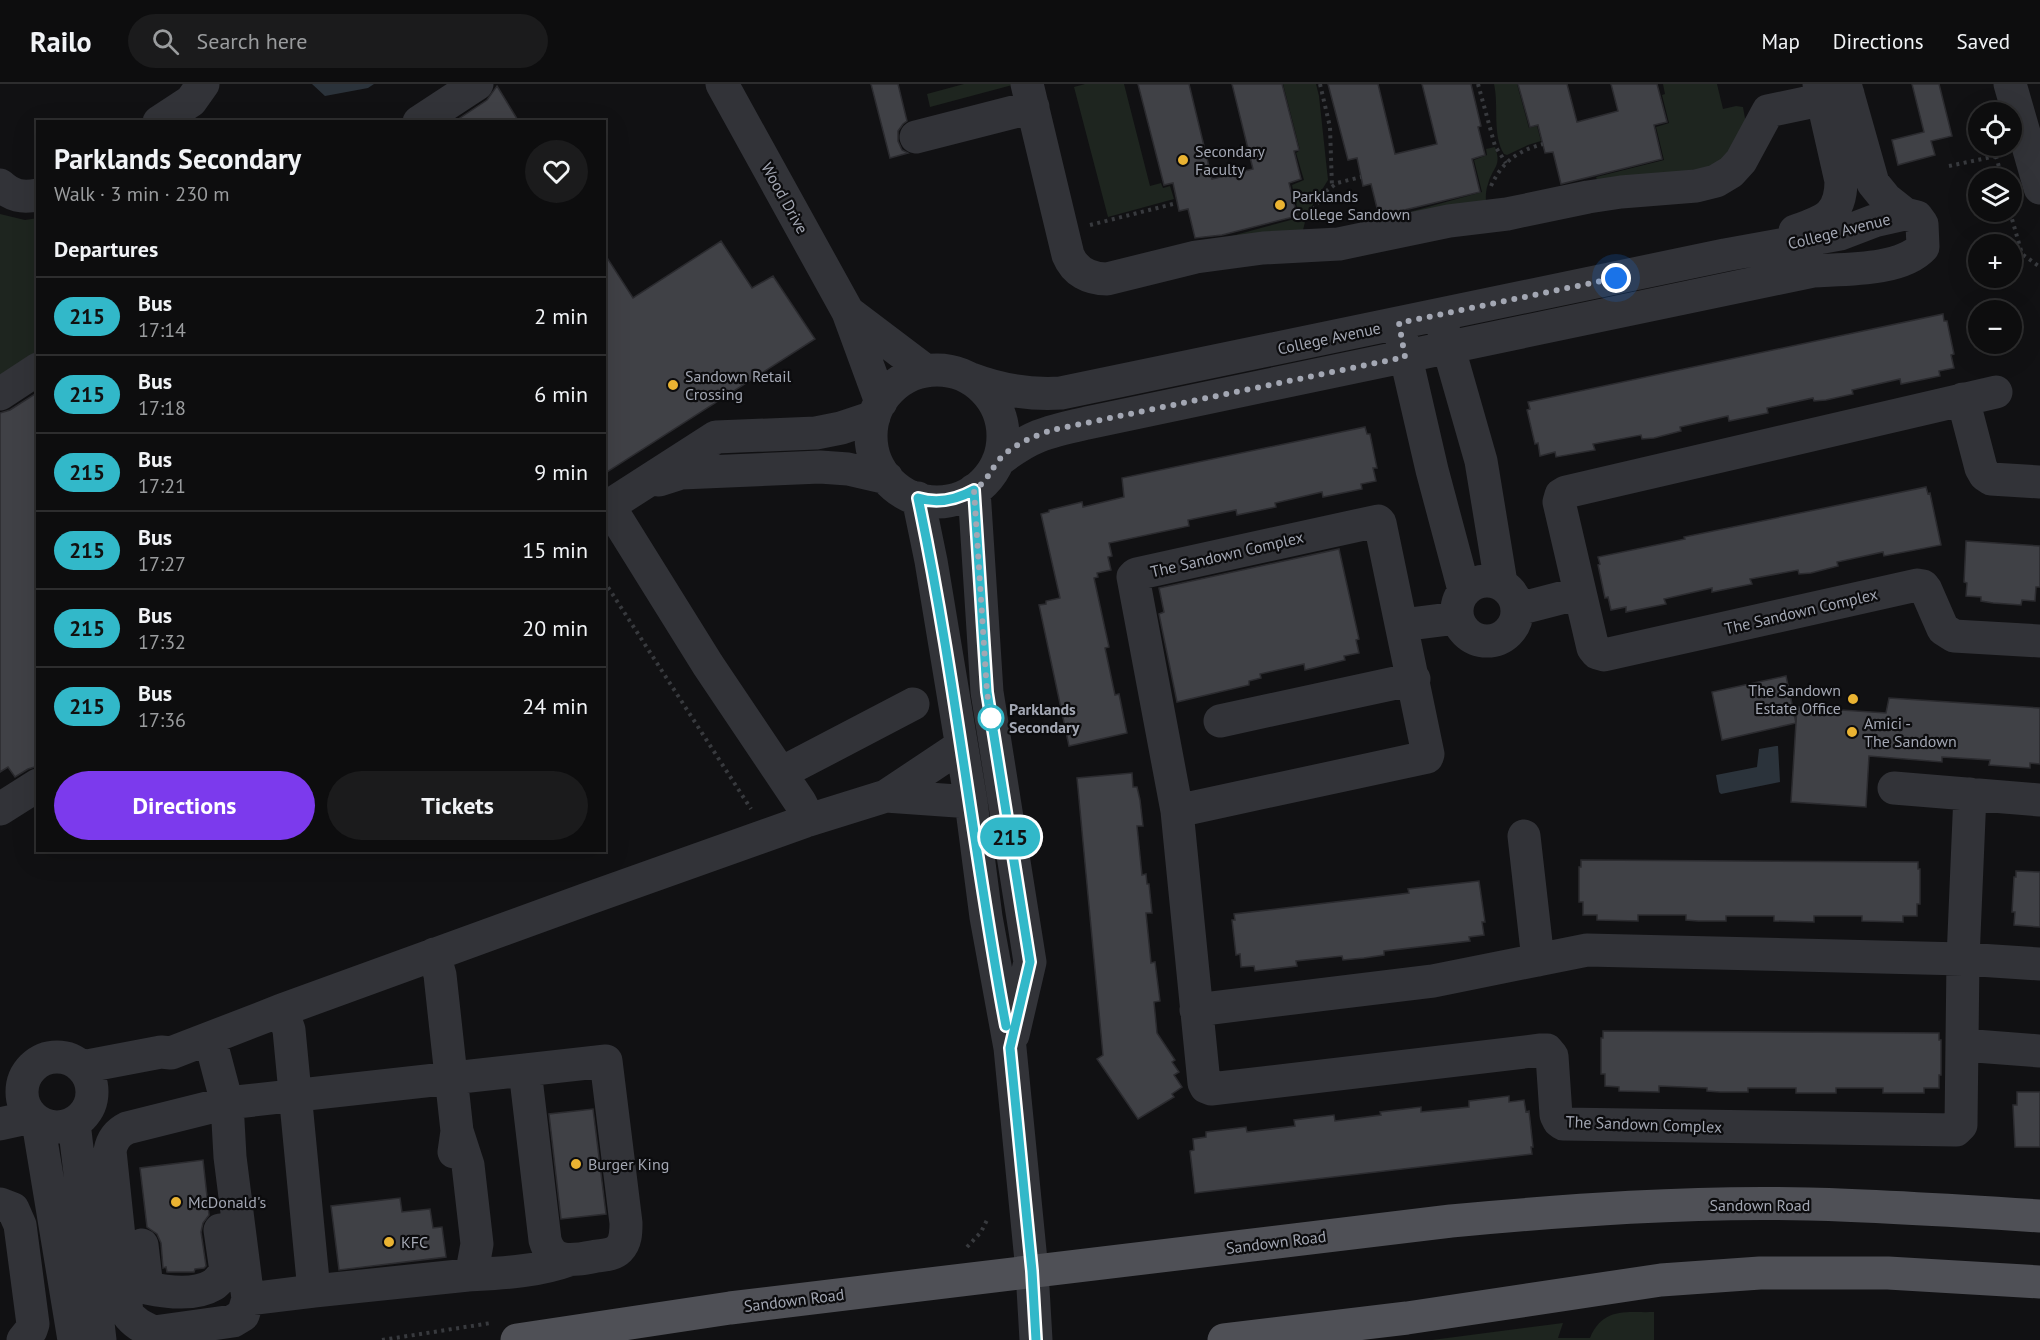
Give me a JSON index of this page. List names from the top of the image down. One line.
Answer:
{"streets":{"main road":["Sandown Road"],"street":["Wood Drive","College Avenue","The Sandown Complex"]},"crossings":[["Wood Drive","College Avenue"]],"places":["Secondary Faculty","Parklands College Sandown","Sandown Retail Crossing","The Sandown Estate Office","Parklands Secondary","Amici - The Sandown","Burger King","McDonald's","KFC"],"lines":["bus line 215"],"page":{"header":"Railo","search":"Search here","nav":["Map","Directions","Saved"],"on_map":"215","map_buttons":["+","−"],"heading":[["Parklands Secondary","Walk · 3 min · 230 m"],"Departures"],"list":[{"mark":"215","name":"Bus","note":"17:14","value":"2 min"},{"mark":"215","name":"Bus","note":"17:18","value":"6 min"},{"mark":"215","name":"Bus","note":"17:21","value":"9 min"},{"mark":"215","name":"Bus","note":"17:27","value":"15 min"},{"mark":"215","name":"Bus","note":"17:32","value":"20 min"},{"mark":"215","name":"Bus","note":"17:36","value":"24 min"}],"buttons":["Directions","Tickets"]}}
